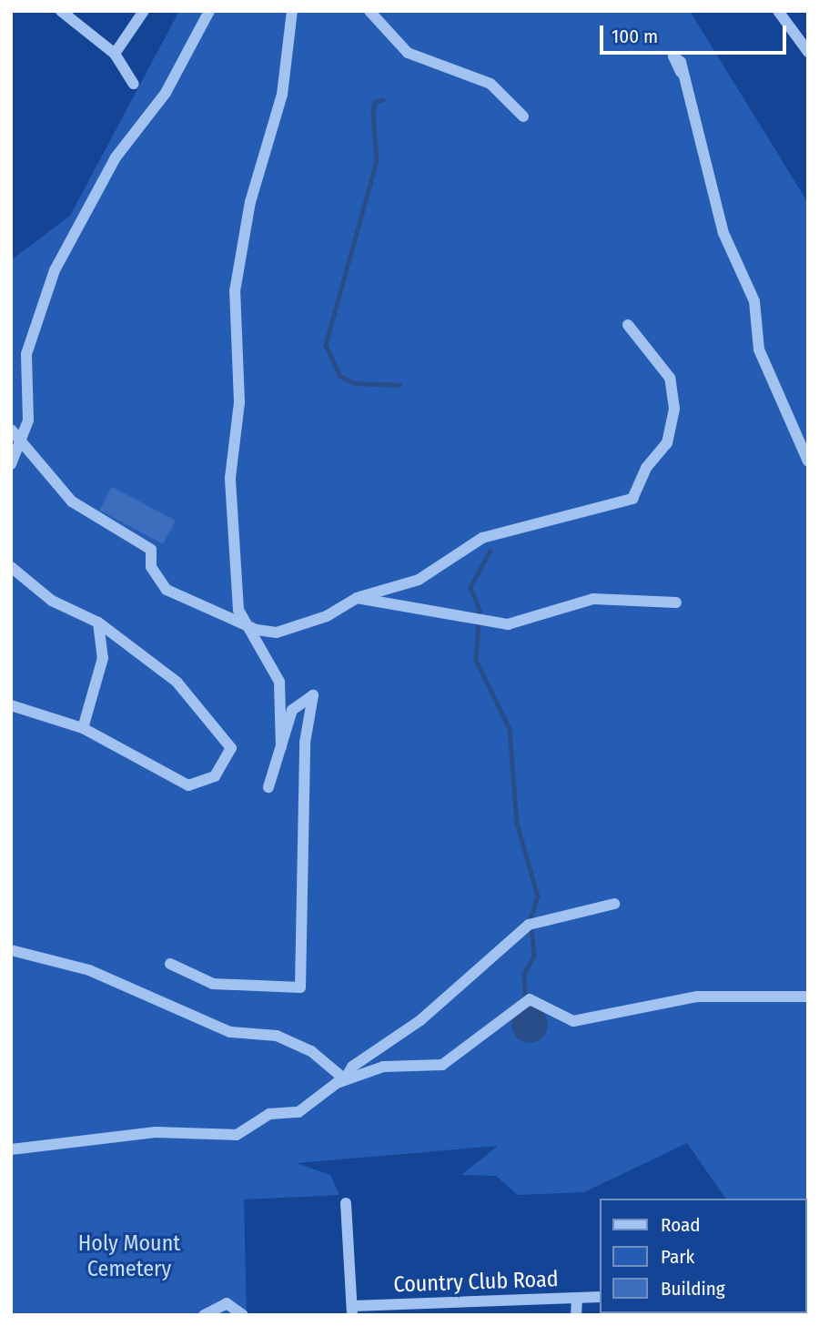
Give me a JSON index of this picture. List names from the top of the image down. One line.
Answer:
{"streets":{"street":["Country Club Road"]},"parks":["Holy Mount Cemetery"],"legend":["Road","Park","Building"],"scale_bar":"100 m"}
